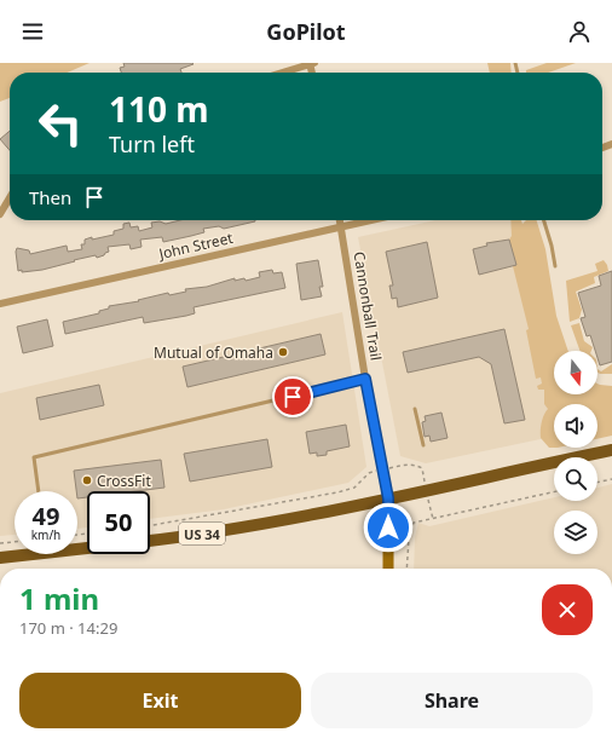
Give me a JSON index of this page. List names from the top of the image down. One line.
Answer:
{"streets":{"main road":["Cannonball Trail","US 34"],"street":["John Street"]},"crossings":[["John Street","Cannonball Trail"],["Cannonball Trail","US 34"]],"places":["Mutual of Omaha","CrossFit"],"north":"bottom","page":{"header":"GoPilot","turn":["110 m","Turn left"],"then":"Then","speed":"49 km/h","limit":"50","heading":["1 min","170 m · 14:29"],"buttons":["Exit","Share"]}}
